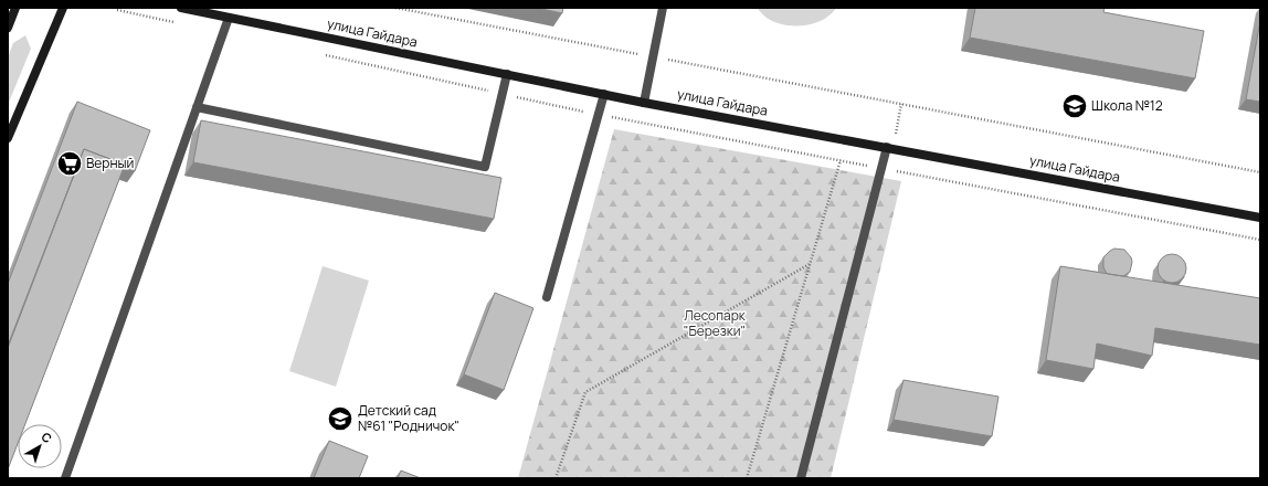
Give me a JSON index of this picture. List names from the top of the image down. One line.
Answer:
{"streets":{"street":["улица Гайдара"]},"parks":["Лесопарк \"Березки\""],"places":{"school or university":["Школа №12","Детский сад №61 \"Родничок\""],"supermarket":["Верный"]},"north":"top right"}
